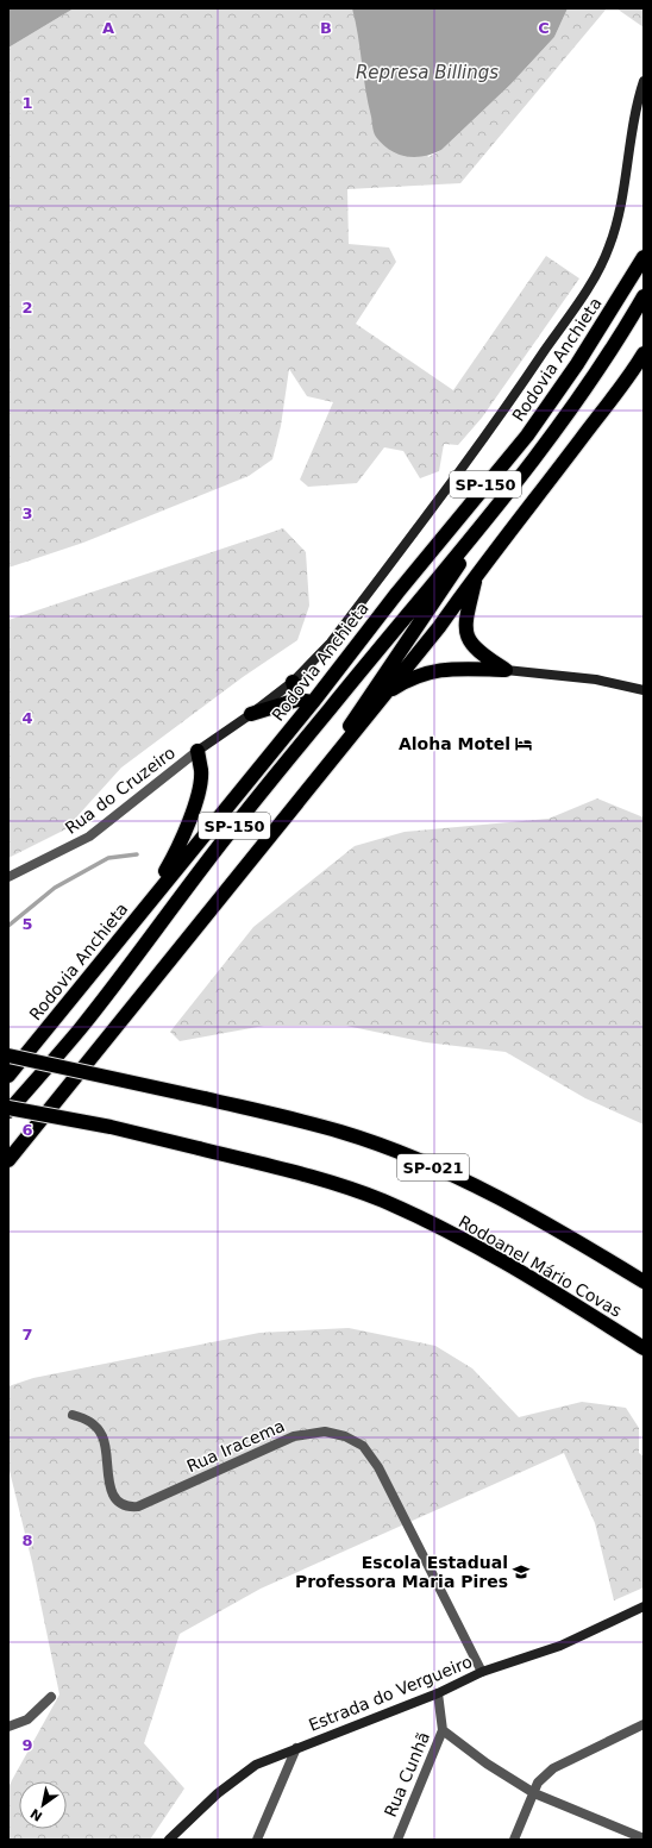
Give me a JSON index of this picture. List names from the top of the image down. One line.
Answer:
{"streets":{"highway":["Rodovia Anchieta","SP-150","SP-021","Rodoanel Mário Covas"],"street":["Rua do Cruzeiro","Rua Iracema","Estrada do Vergueiro","Rua Cunhã"]},"crossings":[["SP-150","Rodoanel Mário Covas"],["Rua Iracema","Estrada do Vergueiro"],["Estrada do Vergueiro","Rua Cunhã"]],"water":["Represa Billings"],"places":{"hotel":["Aloha Motel"],"school or university":["Escola Estadual Professora Maria Pires"]},"north":"bottom left","grid":{"columns":["A","B","C"],"rows":["1","2","3","4","5","6","7","8","9"]}}
